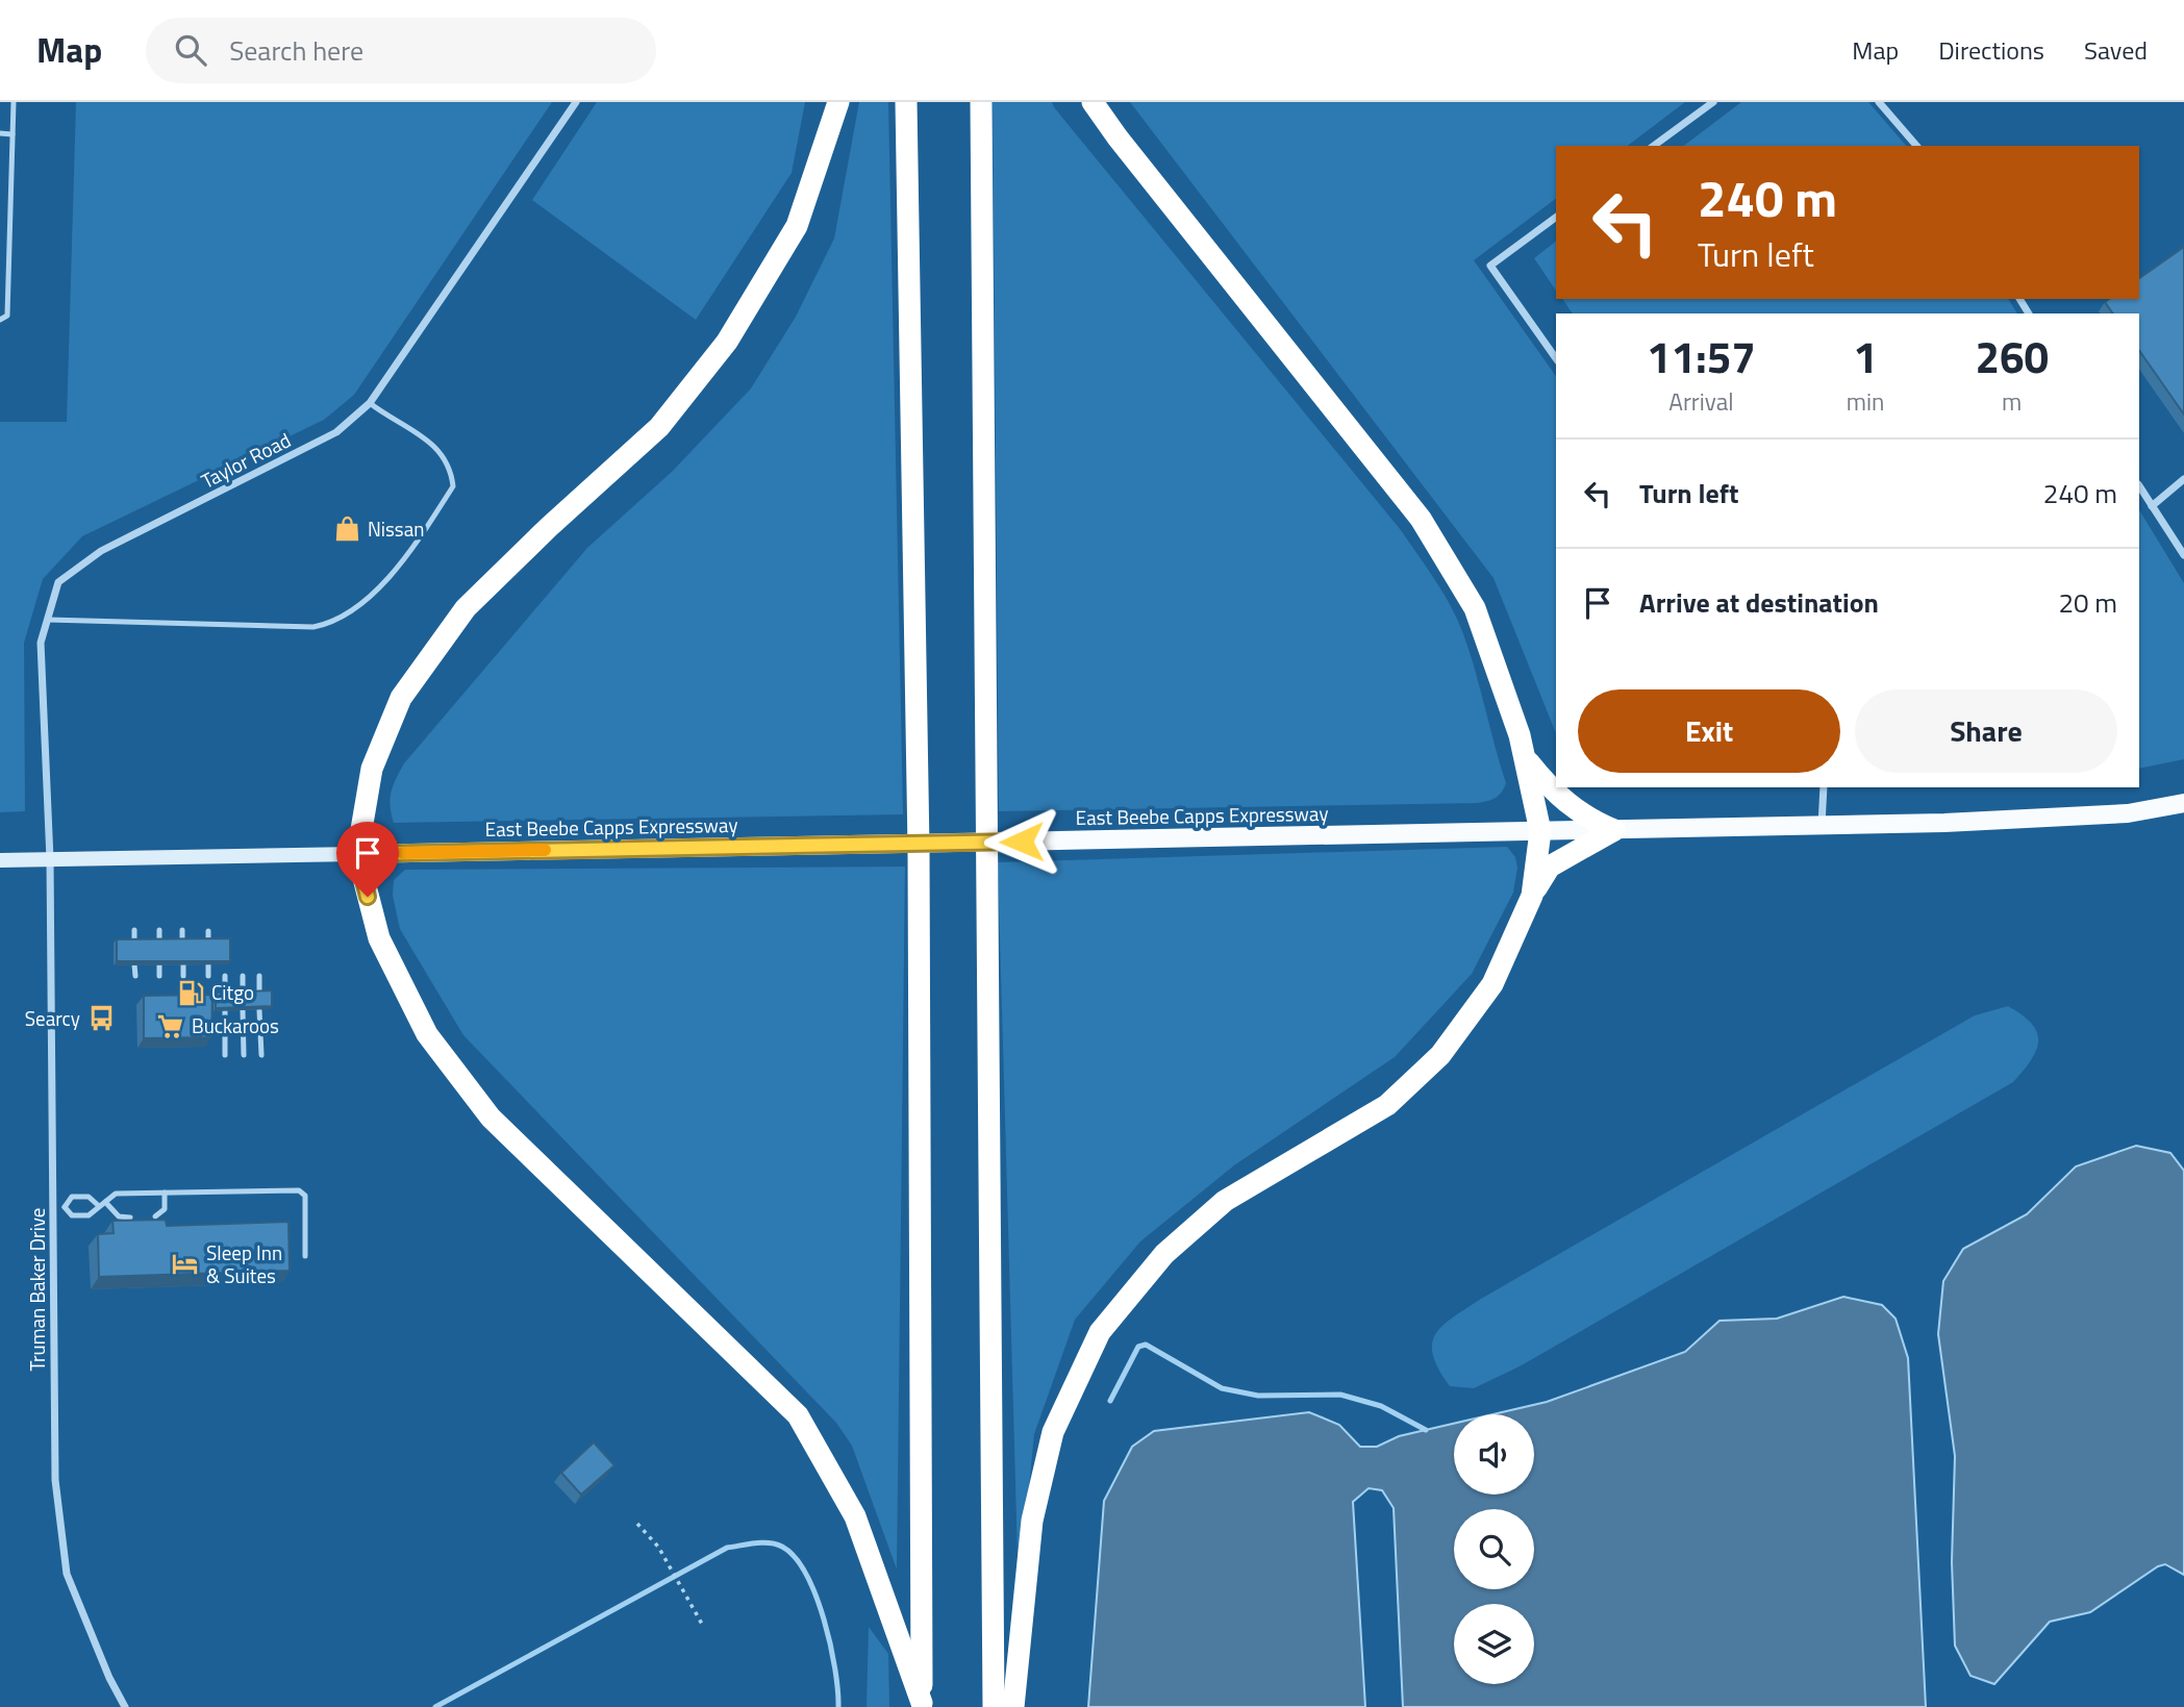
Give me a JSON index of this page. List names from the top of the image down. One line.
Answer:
{"streets":{"main road":["East Beebe Capps Expressway"],"street":["Taylor Road","Truman Baker Drive"]},"crossings":[["Taylor Road","East Beebe Capps Expressway"],["Taylor Road","Truman Baker Drive"],["East Beebe Capps Expressway","Truman Baker Drive"]],"places":{"shop":["Nissan"],"fuel station":["Citgo"],"bus stop":["Searcy"],"supermarket":["Buckaroos"],"hotel":["Sleep Inn & Suites"]},"page":{"header":"Map","search":"Search here","nav":["Map","Directions","Saved"],"turn":["240 m","Turn left"],"eta":["11:57","Arrival","1","min","260","m"],"list":[{"name":"Turn left","value":"240 m"},{"name":"Arrive at destination","value":"20 m"}],"buttons":["Exit","Share"]}}
